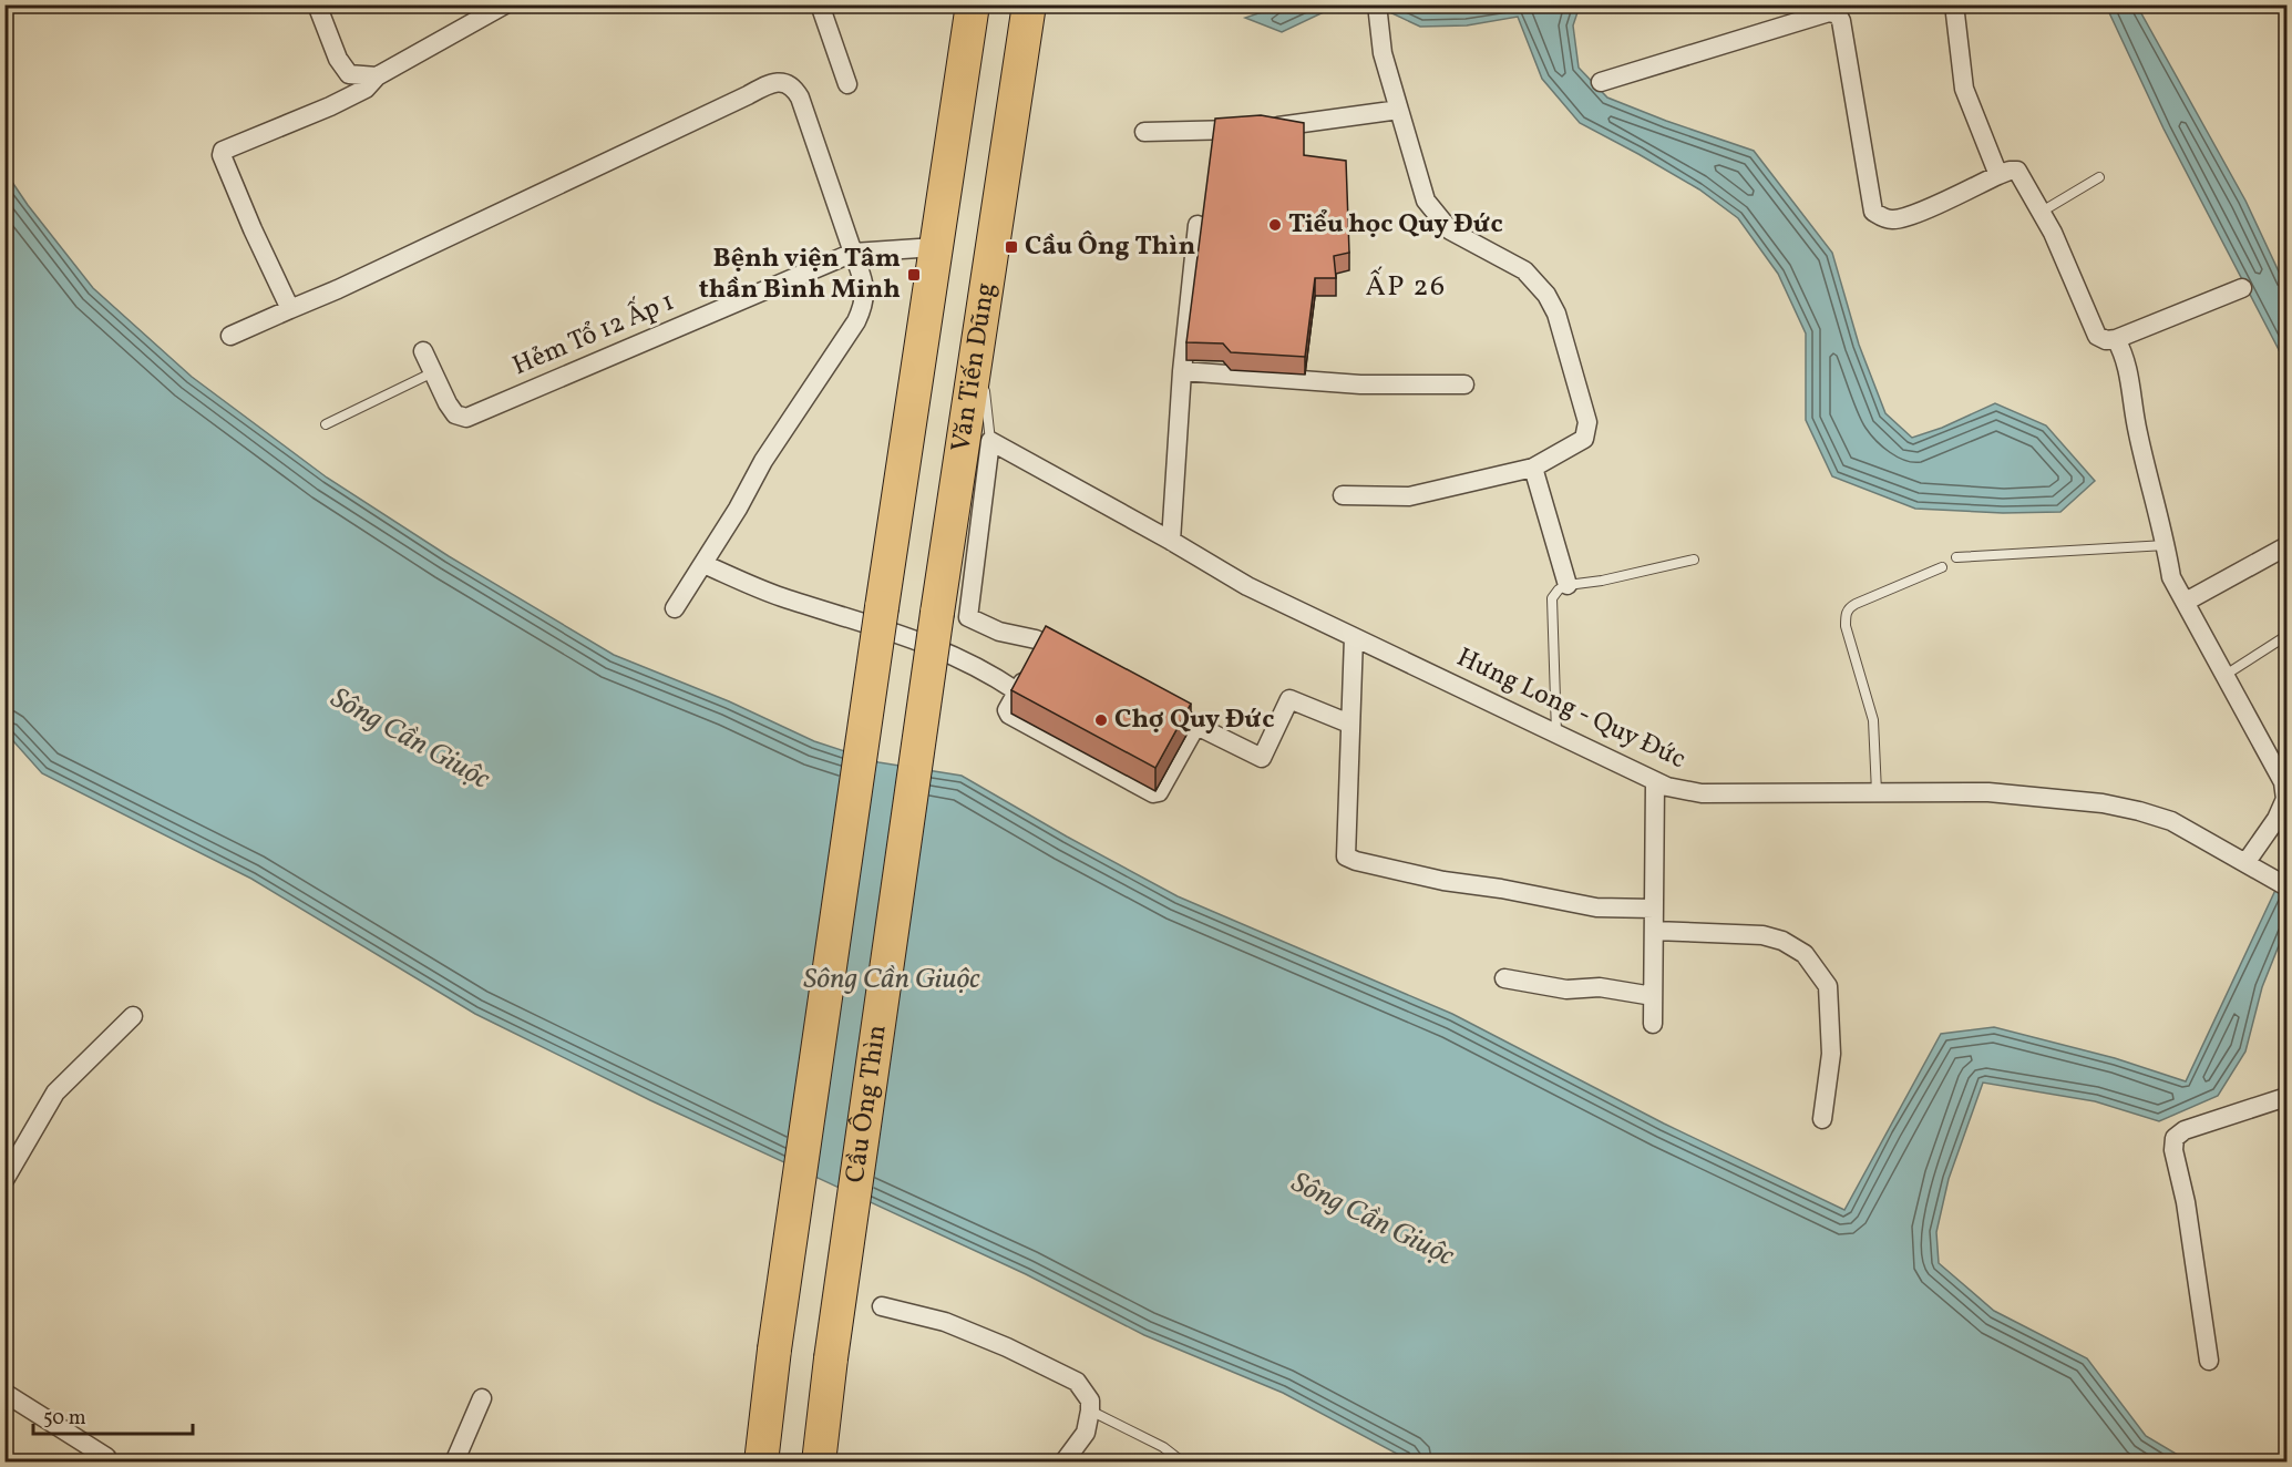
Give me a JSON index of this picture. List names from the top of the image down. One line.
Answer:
{"streets":{"highway":["Văn Tiến Dũng","Cầu Ông Thìn"],"street":["Hẻm Tổ 12 Ấp 1","Hưng Long - Quy Đức"]},"crossings":[["Hẻm Tổ 12 Ấp 1","Văn Tiến Dũng"],["Văn Tiến Dũng","Cầu Ông Thìn"]],"districts":["ẤP 26"],"water":["Sông Cần Giuộc"],"places":{"other":["Tiểu học Quy Đức","Chợ Quy Đức"],"transit":["Cầu Ông Thìn","Bệnh viện Tâm thần Bình Minh"]},"scale_bar":"50 m"}
